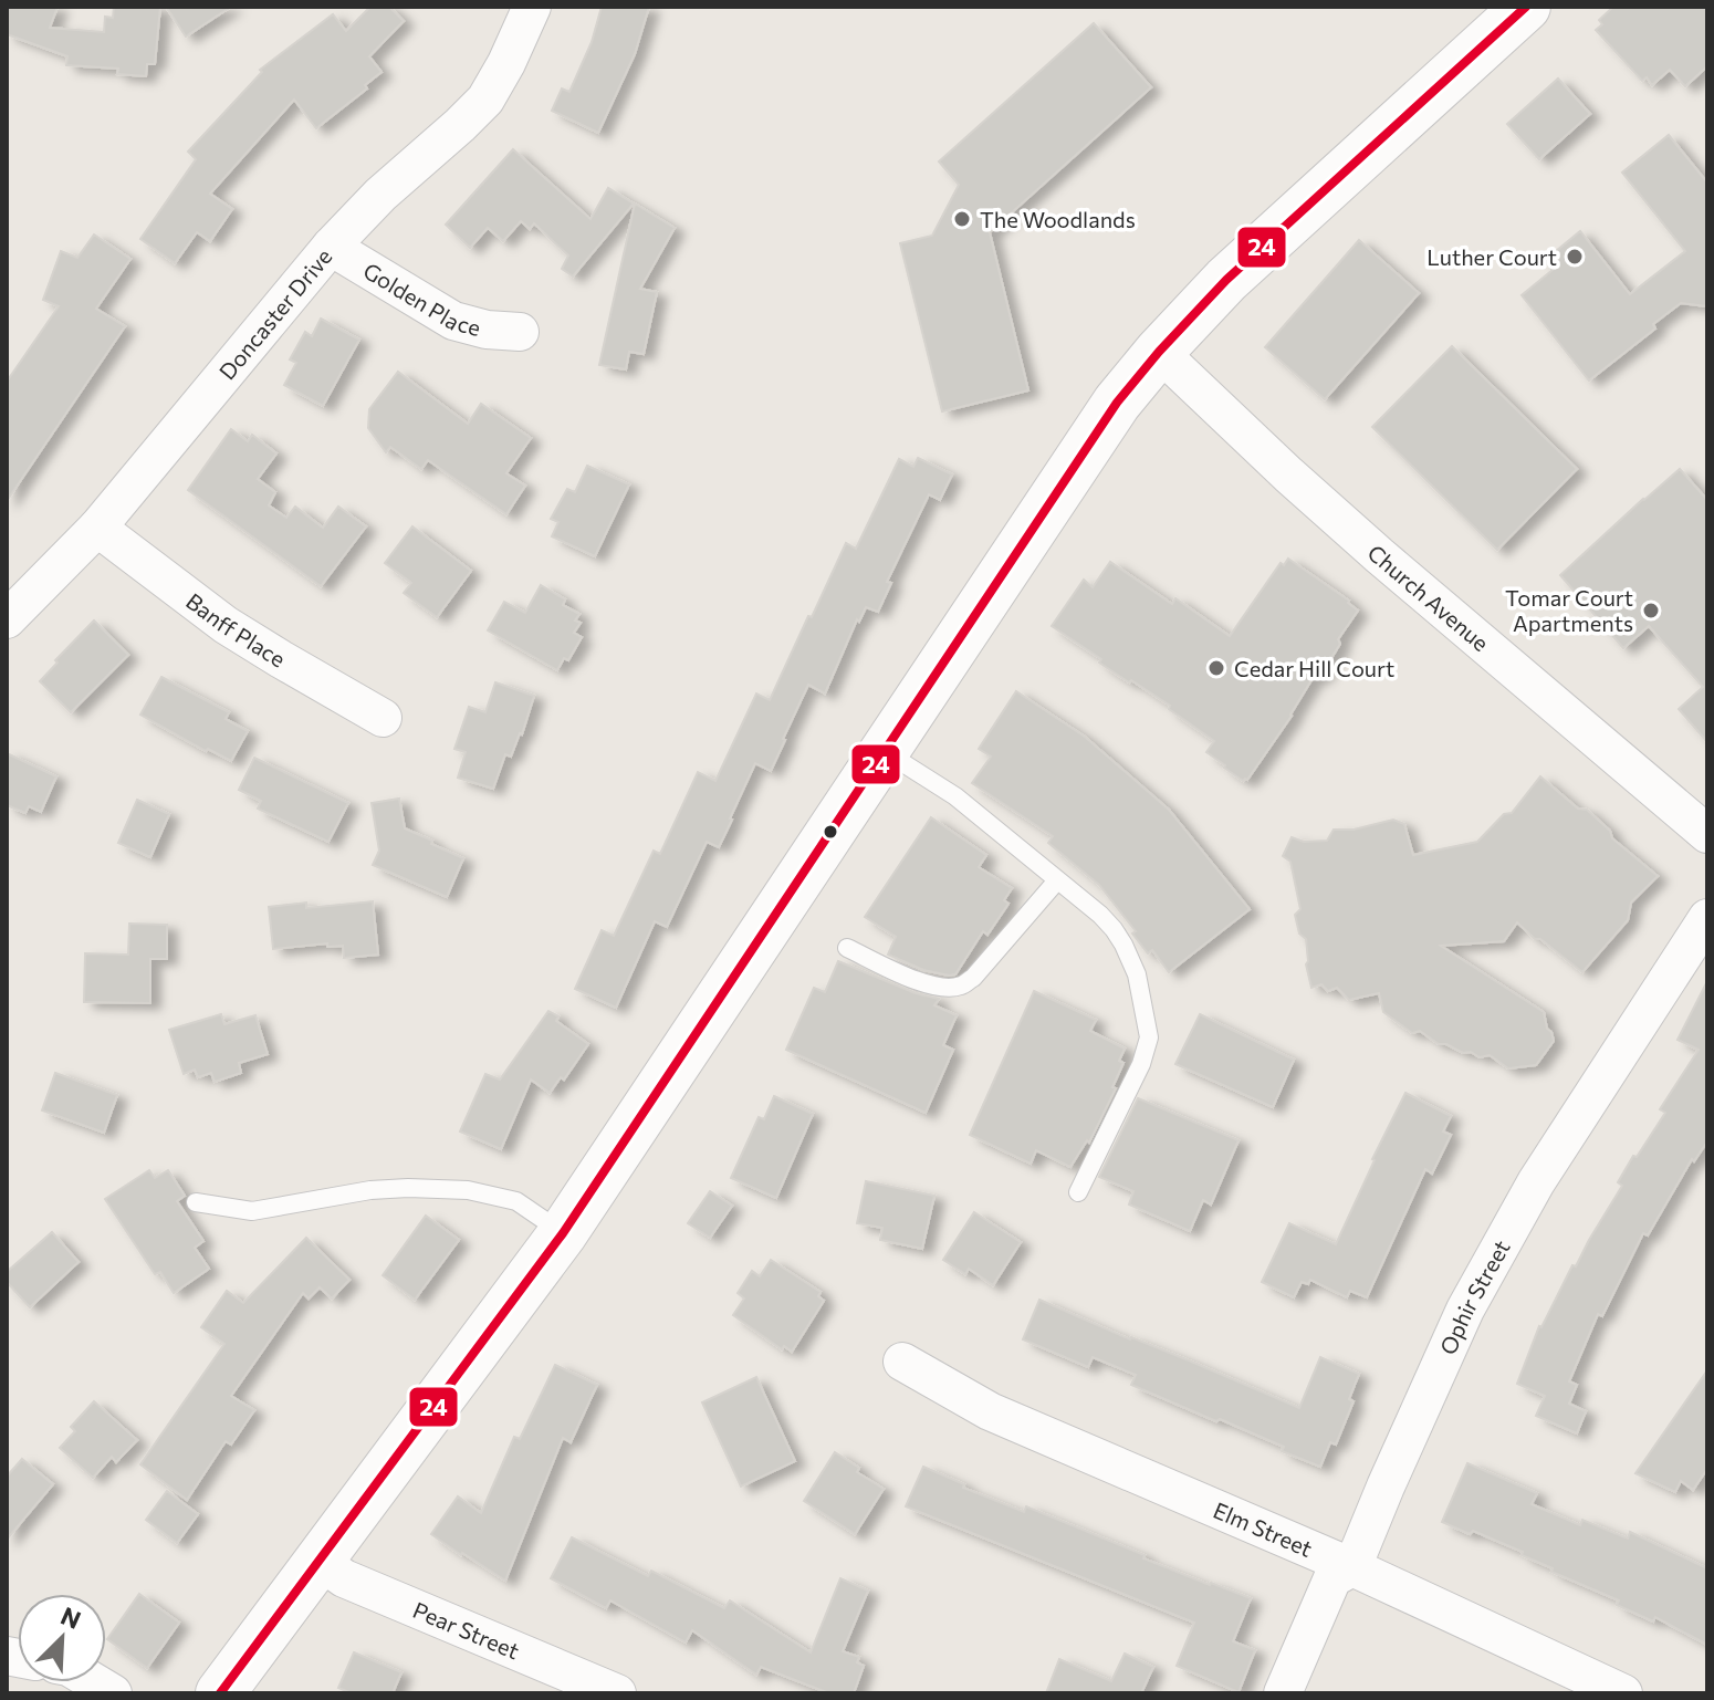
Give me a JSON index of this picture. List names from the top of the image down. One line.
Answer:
{"streets":{"street":["Golden Place","Doncaster Drive","Church Avenue","Banff Place","Ophir Street","Elm Street","Pear Street"]},"crossings":[["Golden Place","Doncaster Drive"],["Doncaster Drive","Banff Place"],["Ophir Street","Elm Street"]],"places":["The Woodlands","Luther Court","Tomar Court Apartments","Cedar Hill Court"],"lines":["transit line 24"],"north":"top right"}
